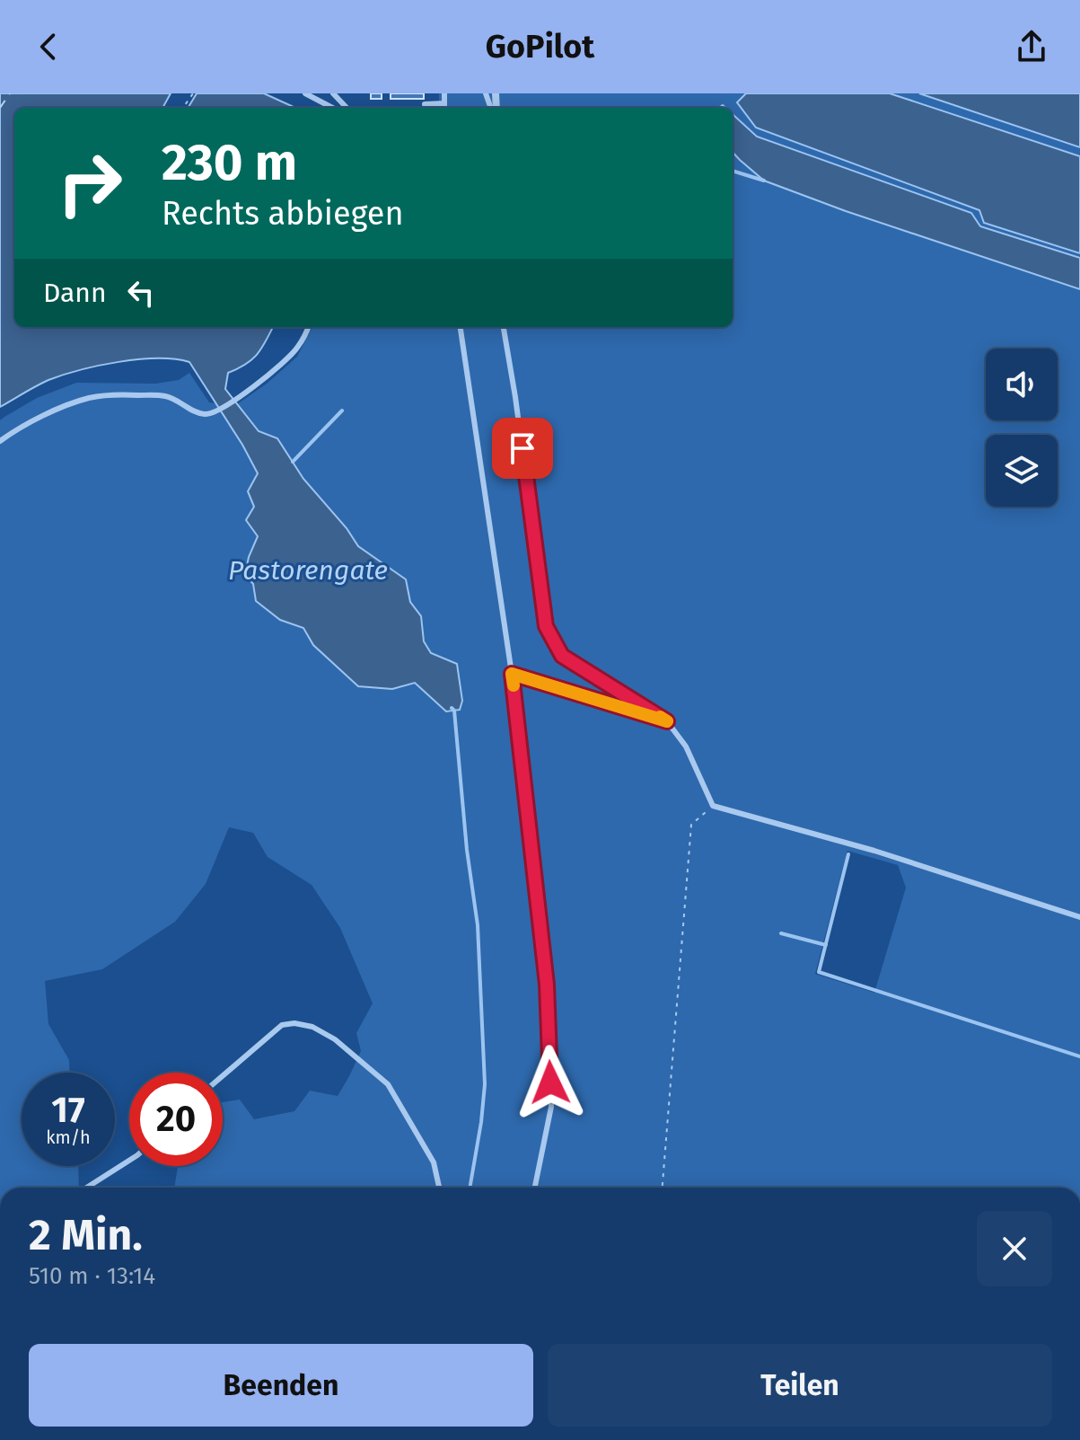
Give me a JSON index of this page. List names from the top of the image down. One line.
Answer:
{"water":["Pastorengate"],"page":{"header":"GoPilot","turn":["230 m","Rechts abbiegen"],"then":"Dann","speed":"17 km/h","limit":"20","heading":["2 Min.","510 m · 13:14"],"buttons":["Beenden","Teilen"]}}
